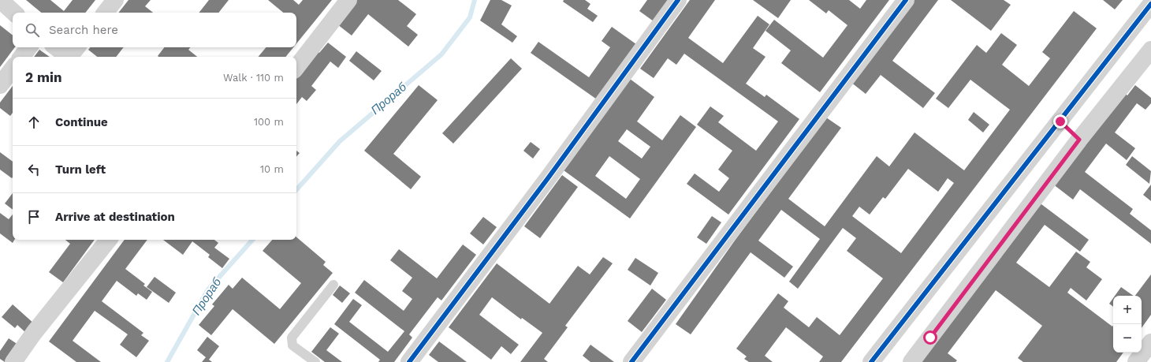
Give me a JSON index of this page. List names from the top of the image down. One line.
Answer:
{"water":["Прораб"],"page":{"search":"Search here","heading":["2 min","Walk · 110 m"],"list":[["Continue","100 m"],["Turn left","10 m"],"Arrive at destination"],"map_buttons":["+","−"]}}
